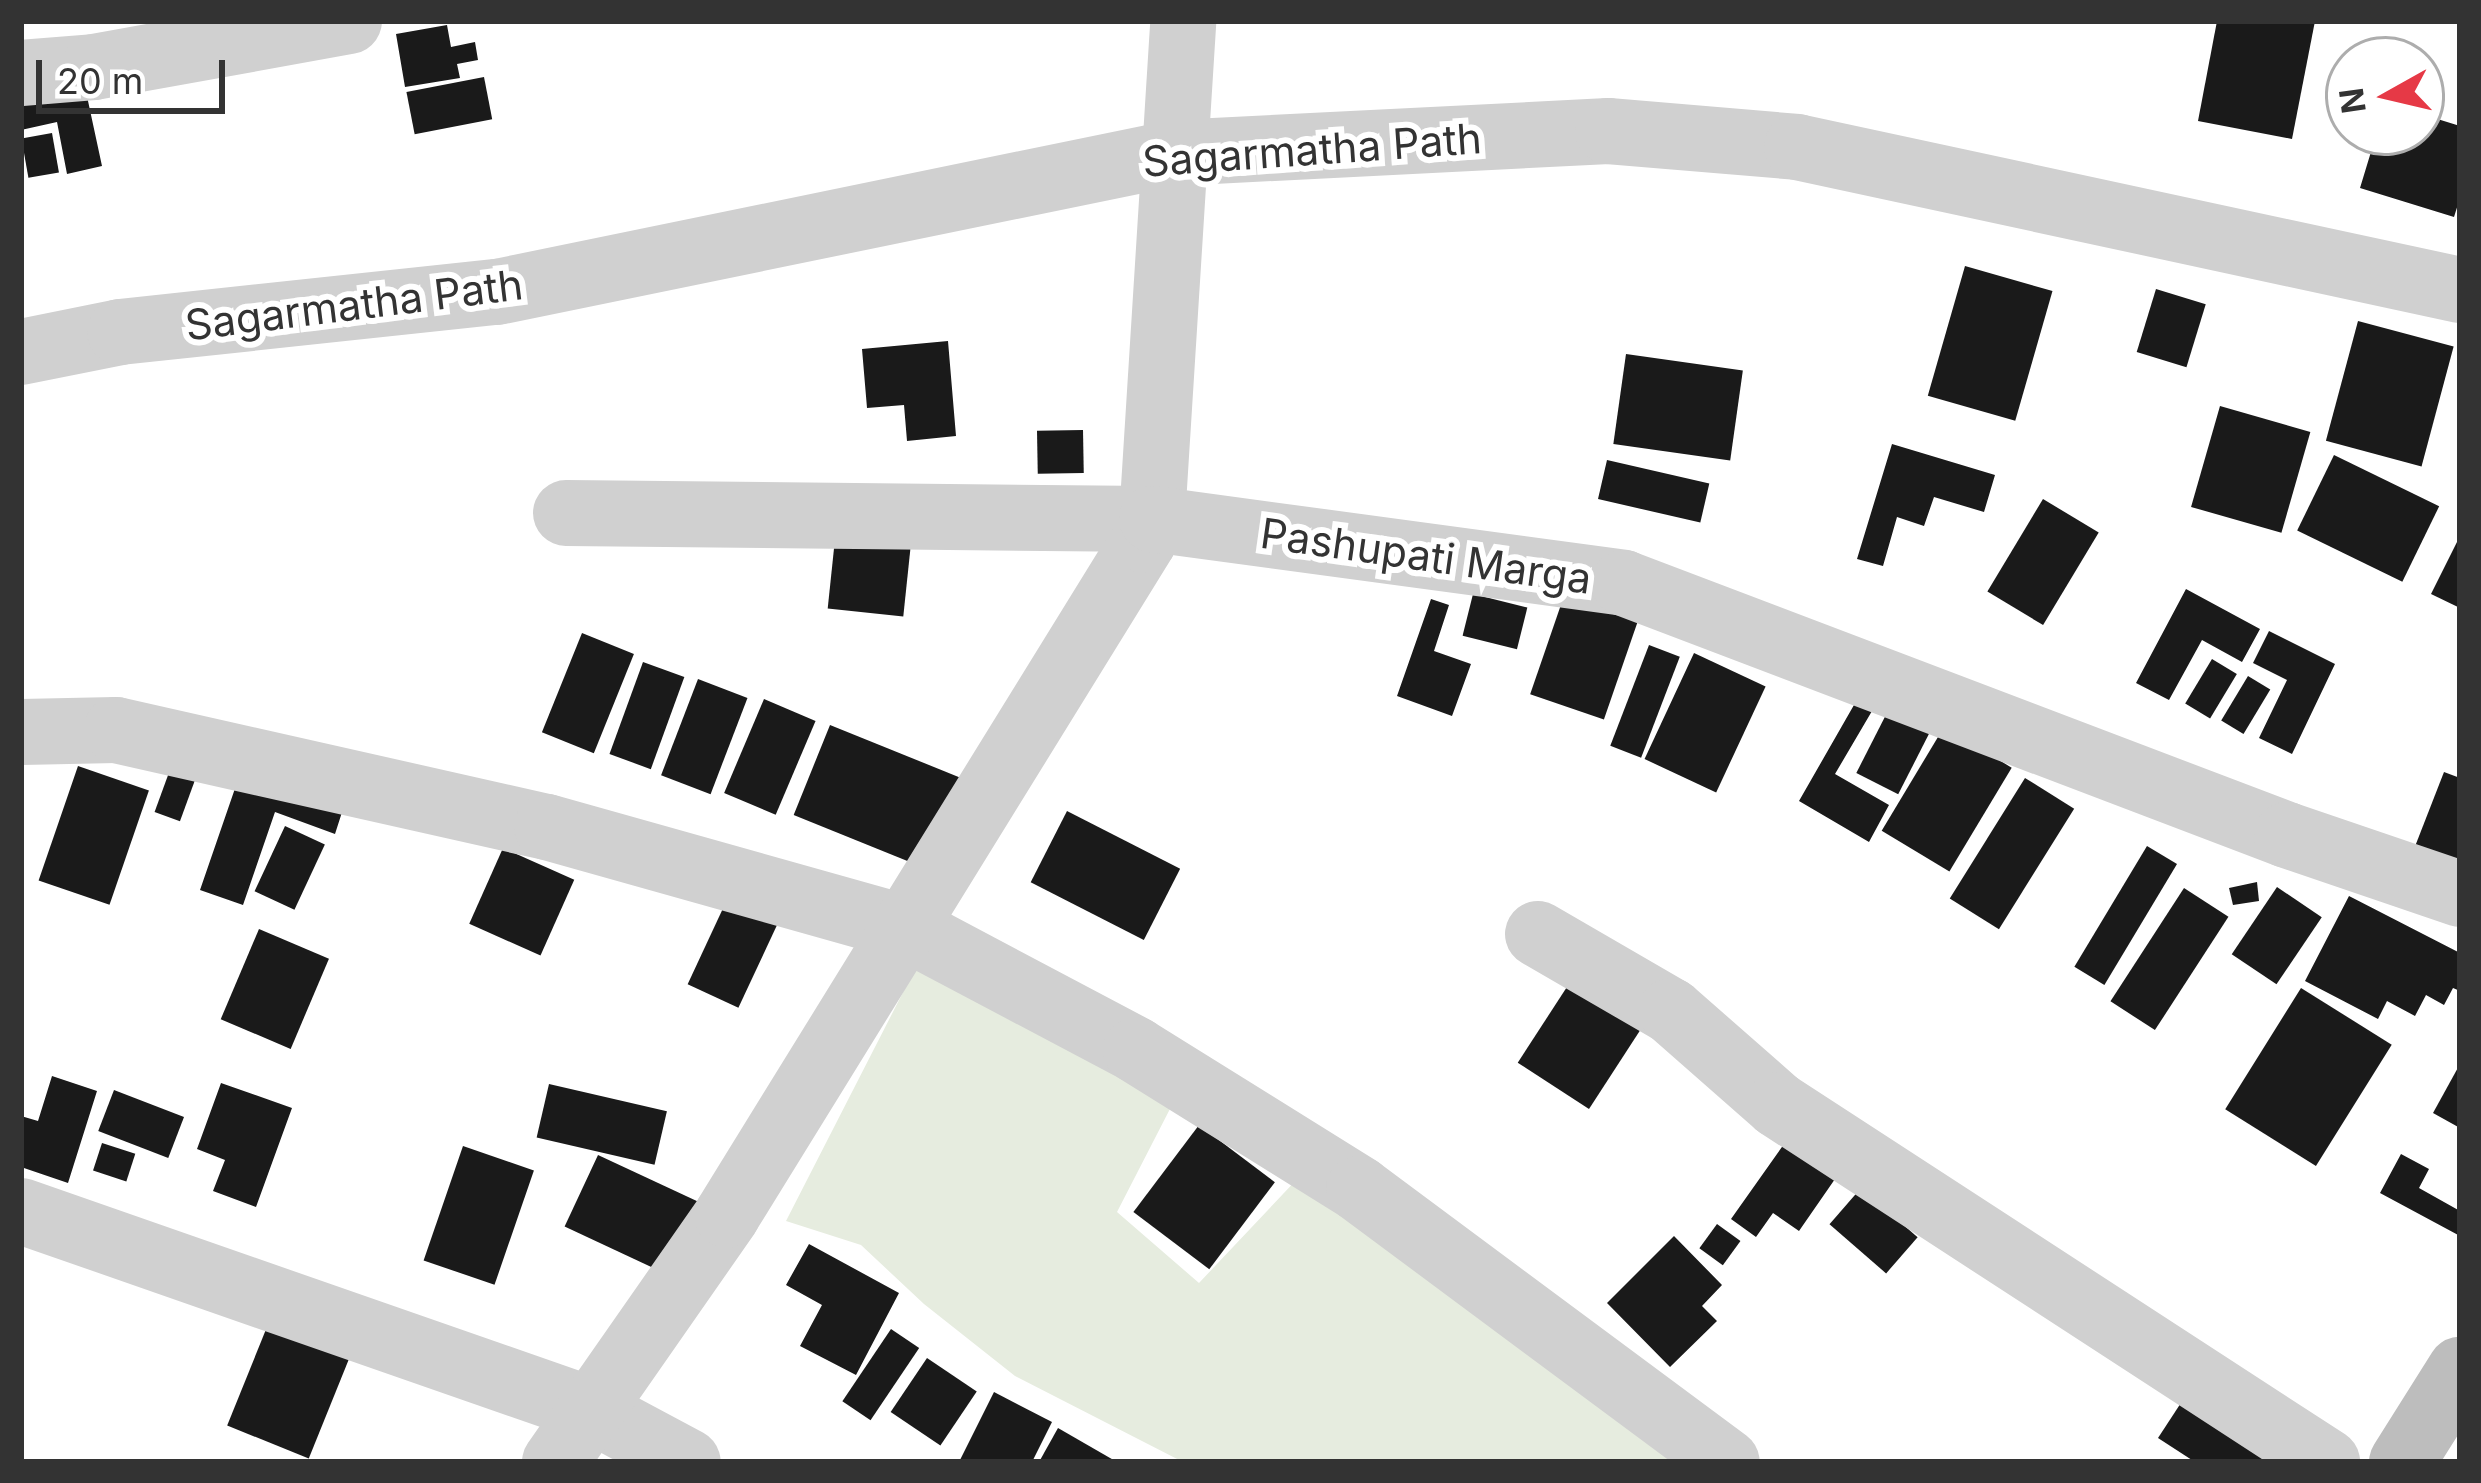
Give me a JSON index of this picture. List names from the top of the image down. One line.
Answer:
{"streets":{"street":["Sagarmatha Path","Pashupati Marga"]},"scale_bar":"20 m","north":"left"}
